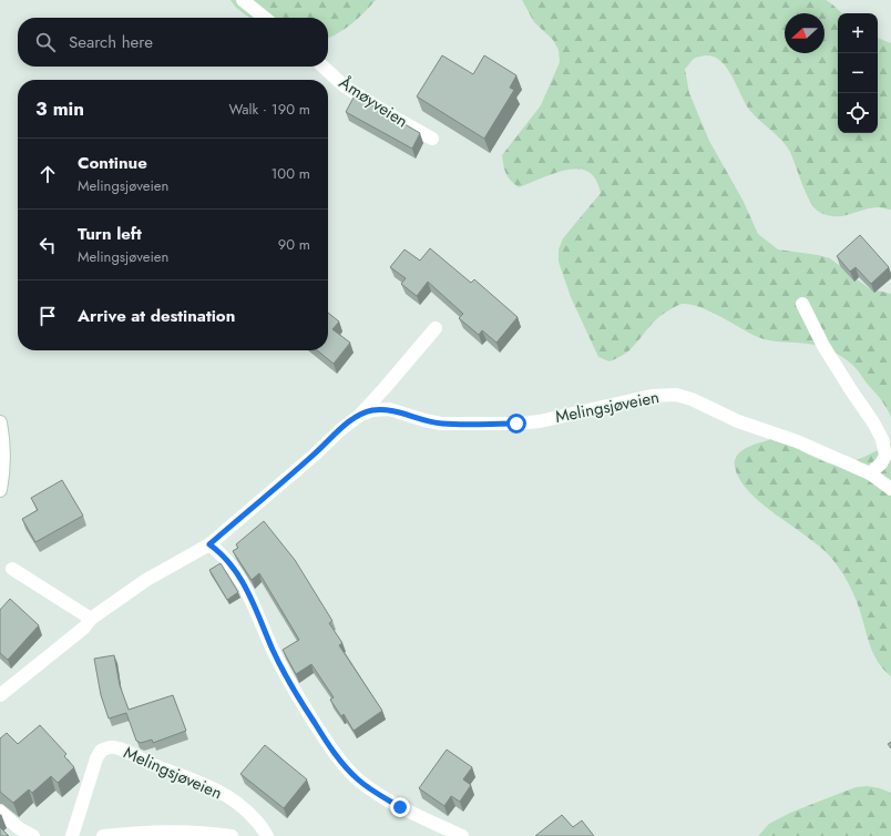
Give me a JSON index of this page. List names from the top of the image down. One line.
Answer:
{"streets":{"street":["Åmøyveien","Melingsjøveien"]},"north":"left","page":{"map_buttons":["+","−"],"search":"Search here","heading":["3 min","Walk · 190 m"],"list":[["Continue","Melingsjøveien","100 m"],["Turn left","Melingsjøveien","90 m"],"Arrive at destination"]}}
